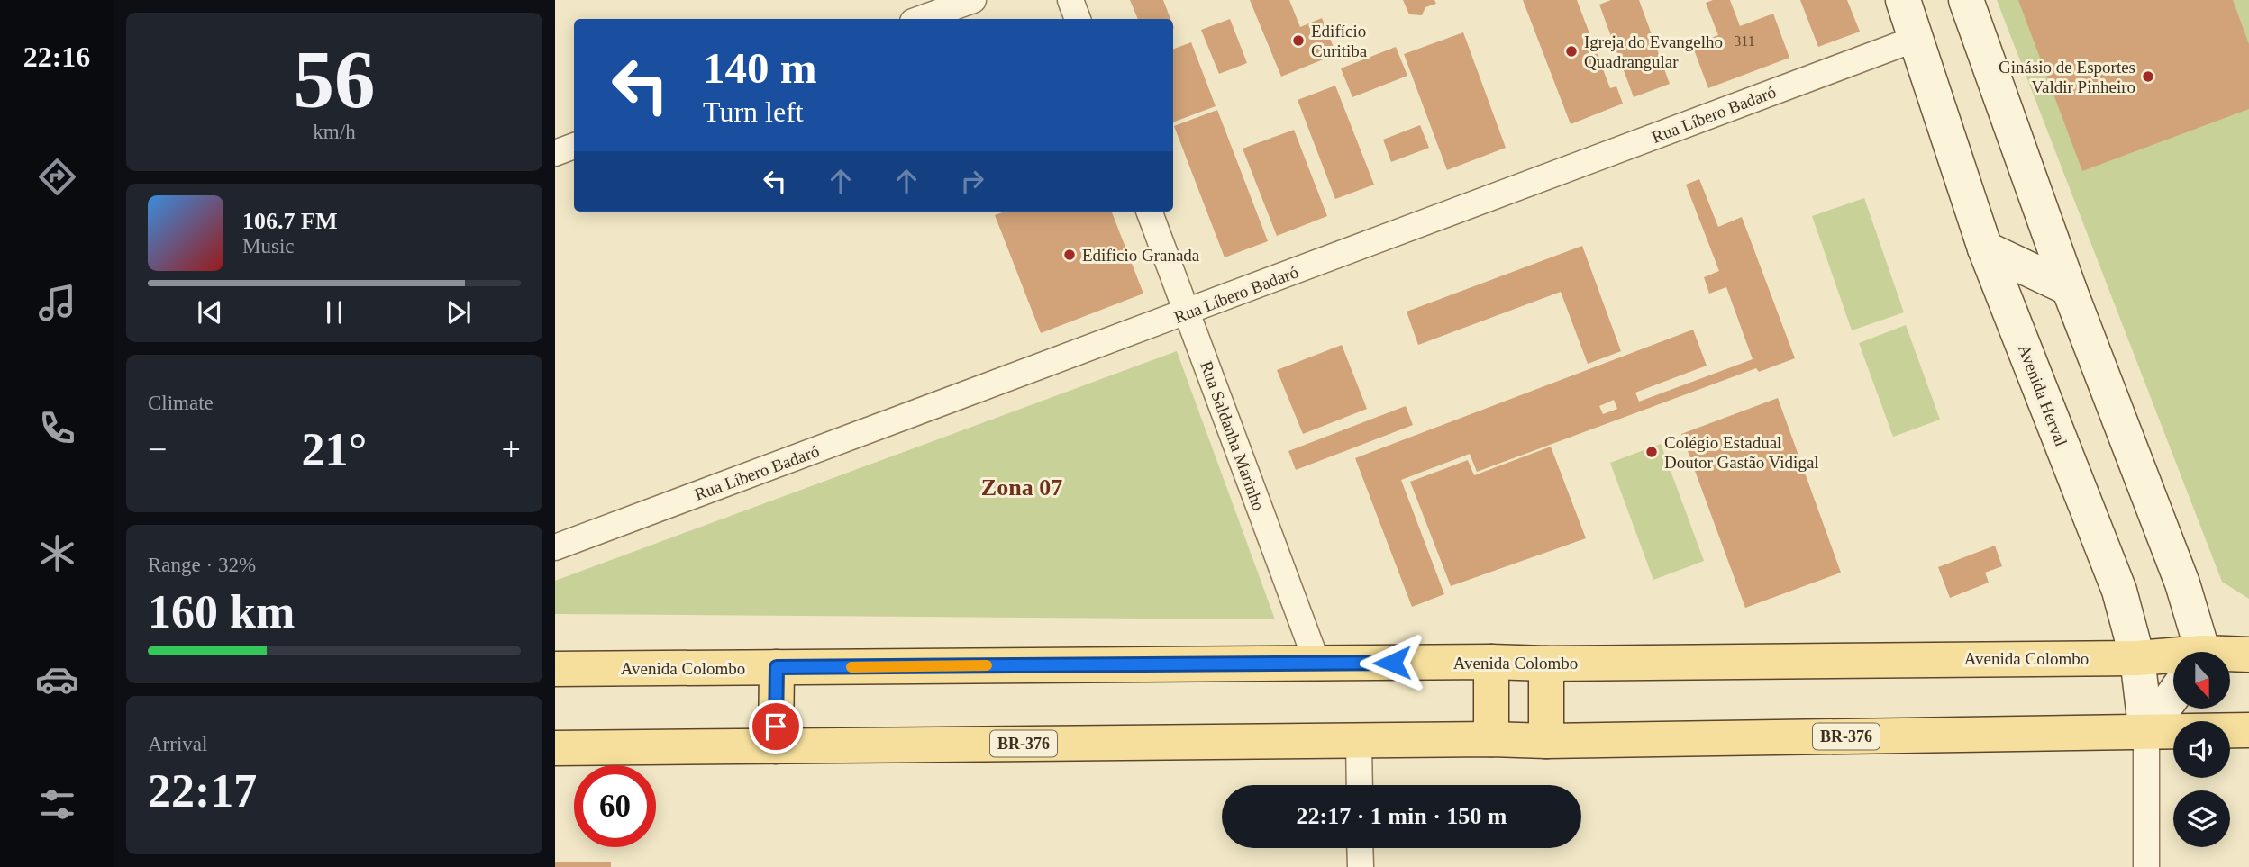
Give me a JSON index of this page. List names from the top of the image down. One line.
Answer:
{"streets":{"main road":["Avenida Herval","Avenida Colombo","BR-376"],"street":["Rua Líbero Badaró","Rua Saldanha Marinho"]},"crossings":[["Rua Líbero Badaró","Avenida Herval"],["Rua Líbero Badaró","Rua Saldanha Marinho"],["Avenida Herval","Avenida Colombo"],["Avenida Herval","BR-376"],["Rua Saldanha Marinho","Avenida Colombo"]],"districts":["Zona 07"],"places":["Edifício Curitiba","Igreja do Evangelho Quadrangular","Ginásio de Esportes Valdir Pinheiro","Edificio Granada","Colégio Estadual Doutor Gastão Vidigal"],"house_numbers":["311"],"north":"bottom","page":{"tabs":"22:16","tile":[["56","km/h"],"Climate",["Range · 32%","160 km"],["Arrival","22:17"]],"turn":["140 m","Turn left"],"song":["106.7 FM","Music"],"heat":["−","21°","+"],"limit":"60","trip":"22:17 · 1 min · 150 m"}}
